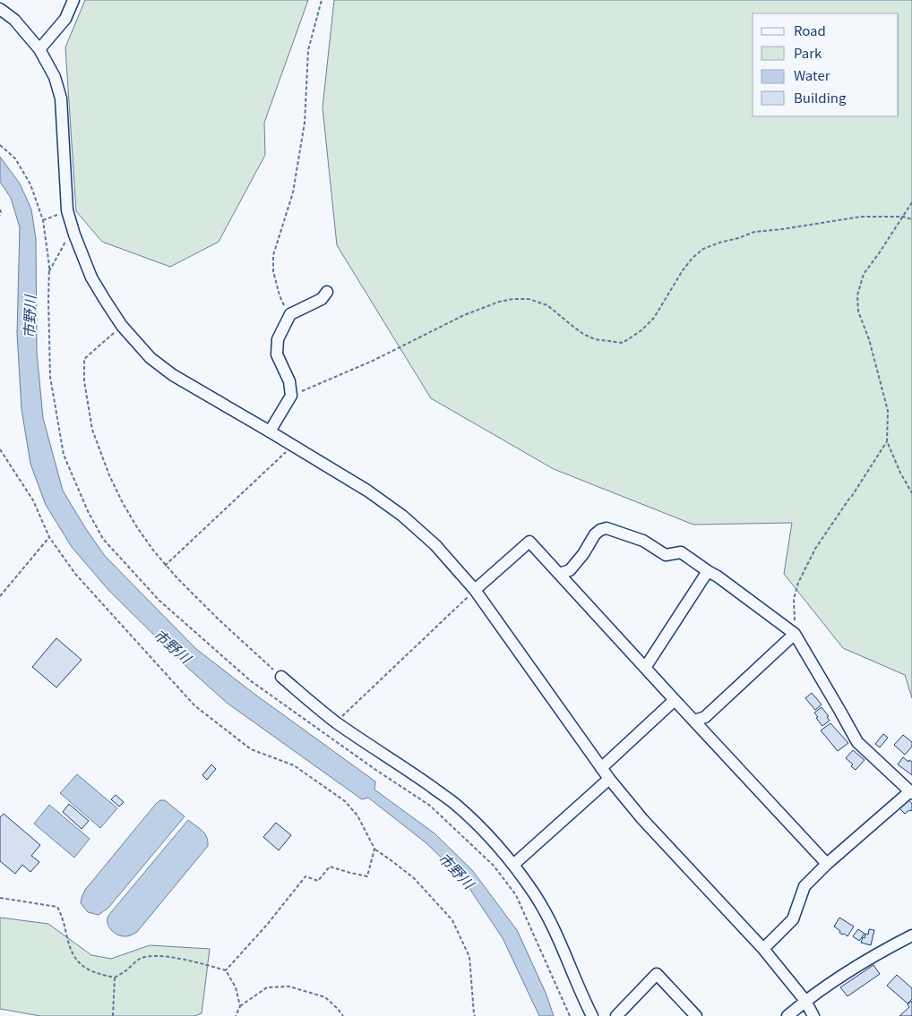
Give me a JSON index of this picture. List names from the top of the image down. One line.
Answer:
{"water":["市野川"],"legend":["Road","Park","Water","Building"]}
